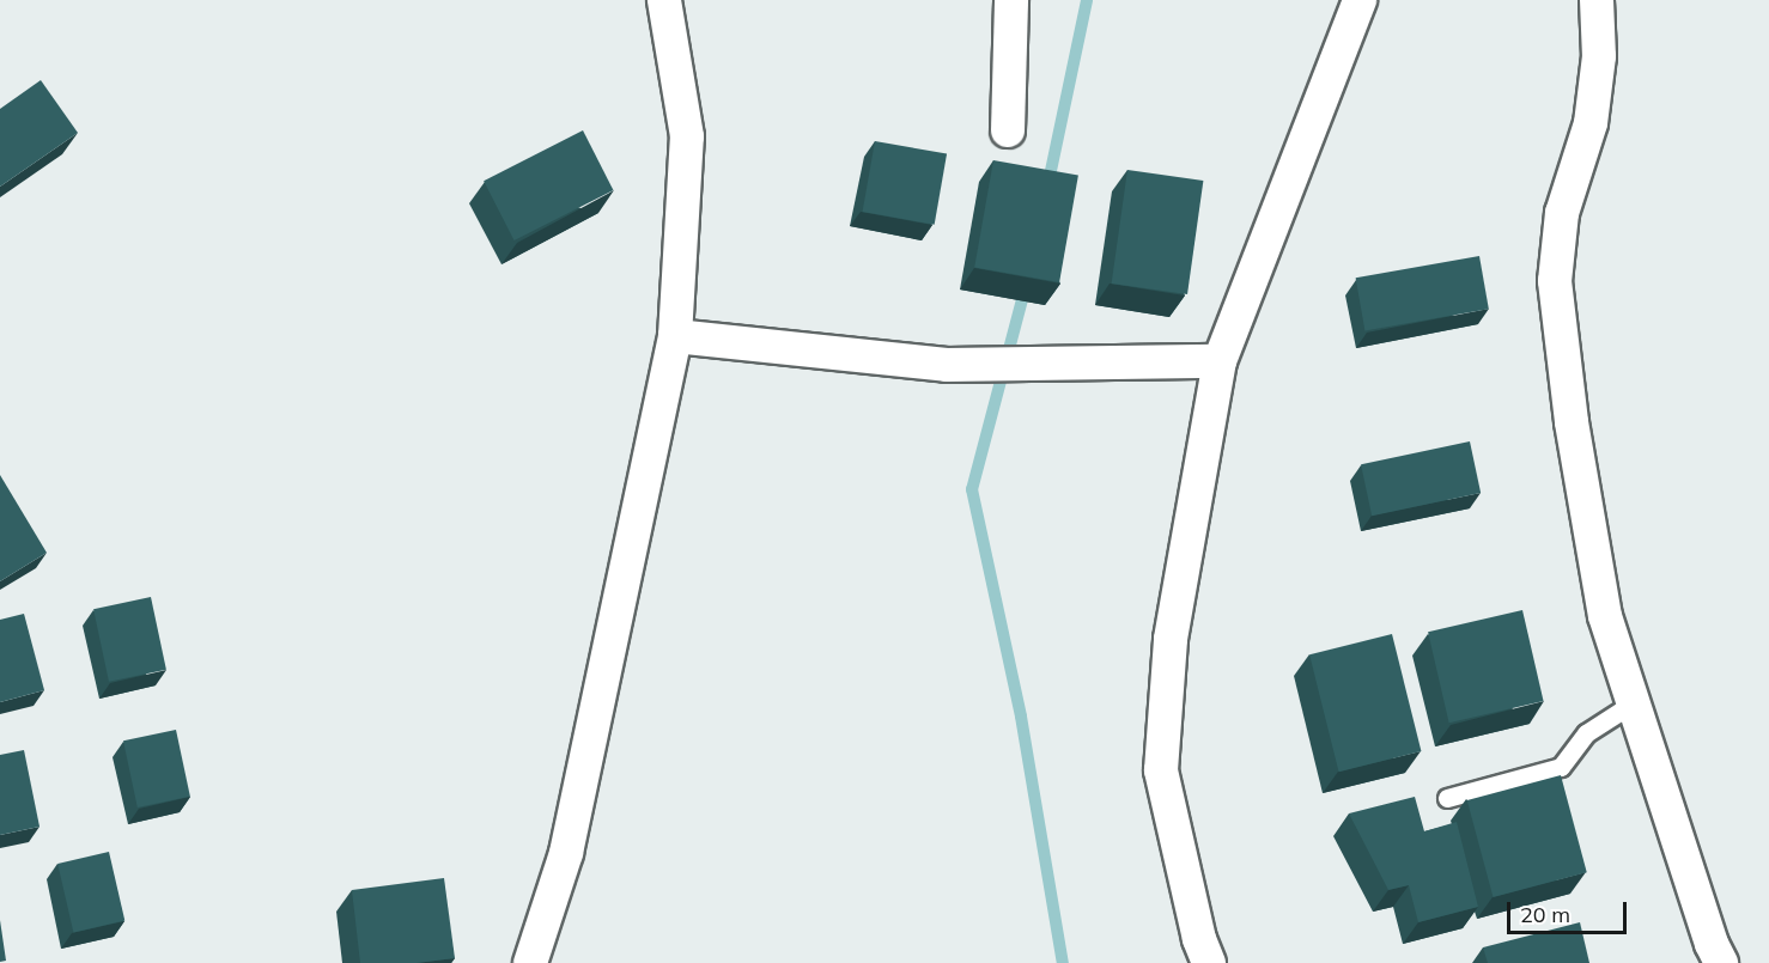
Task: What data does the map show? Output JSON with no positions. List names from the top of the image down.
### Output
{
  "scale_bar": "20 m"
}
